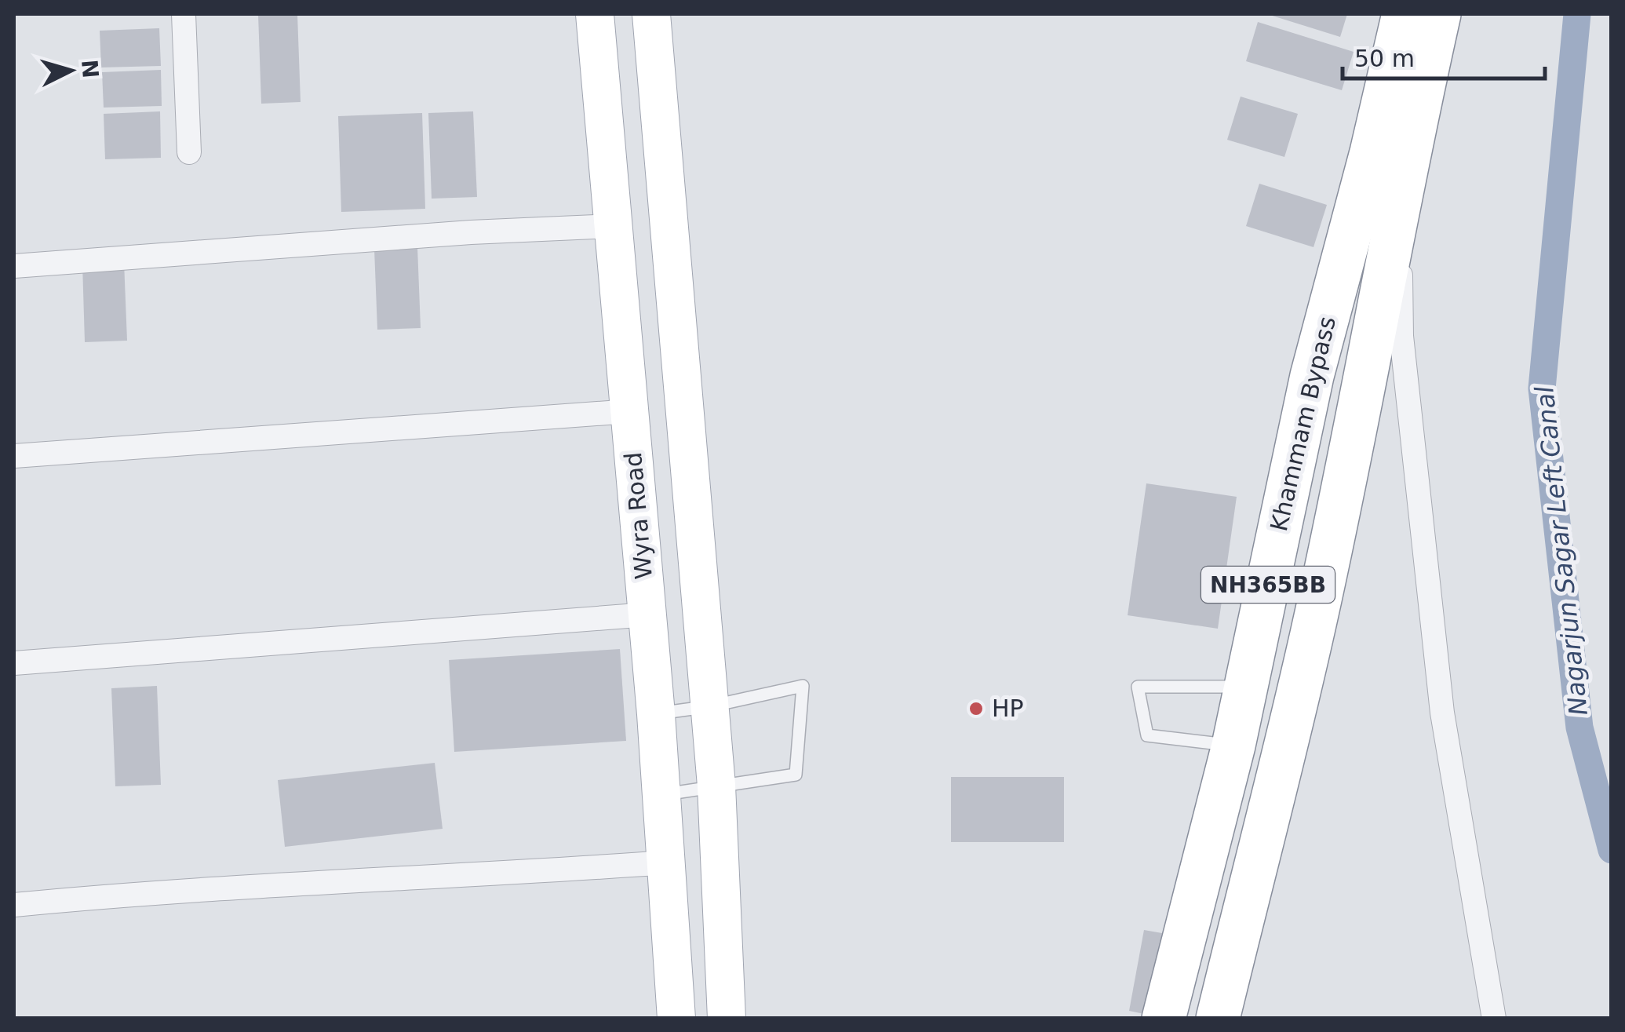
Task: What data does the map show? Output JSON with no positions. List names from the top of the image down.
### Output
{
  "streets": {
    "highway": ["Khammam Bypass", "NH365BB"],
    "main road": ["Wyra Road"]
  },
  "water": ["Nagarjun Sagar Left Canal"],
  "places": ["HP"],
  "scale_bar": "50 m",
  "north": "right"
}
